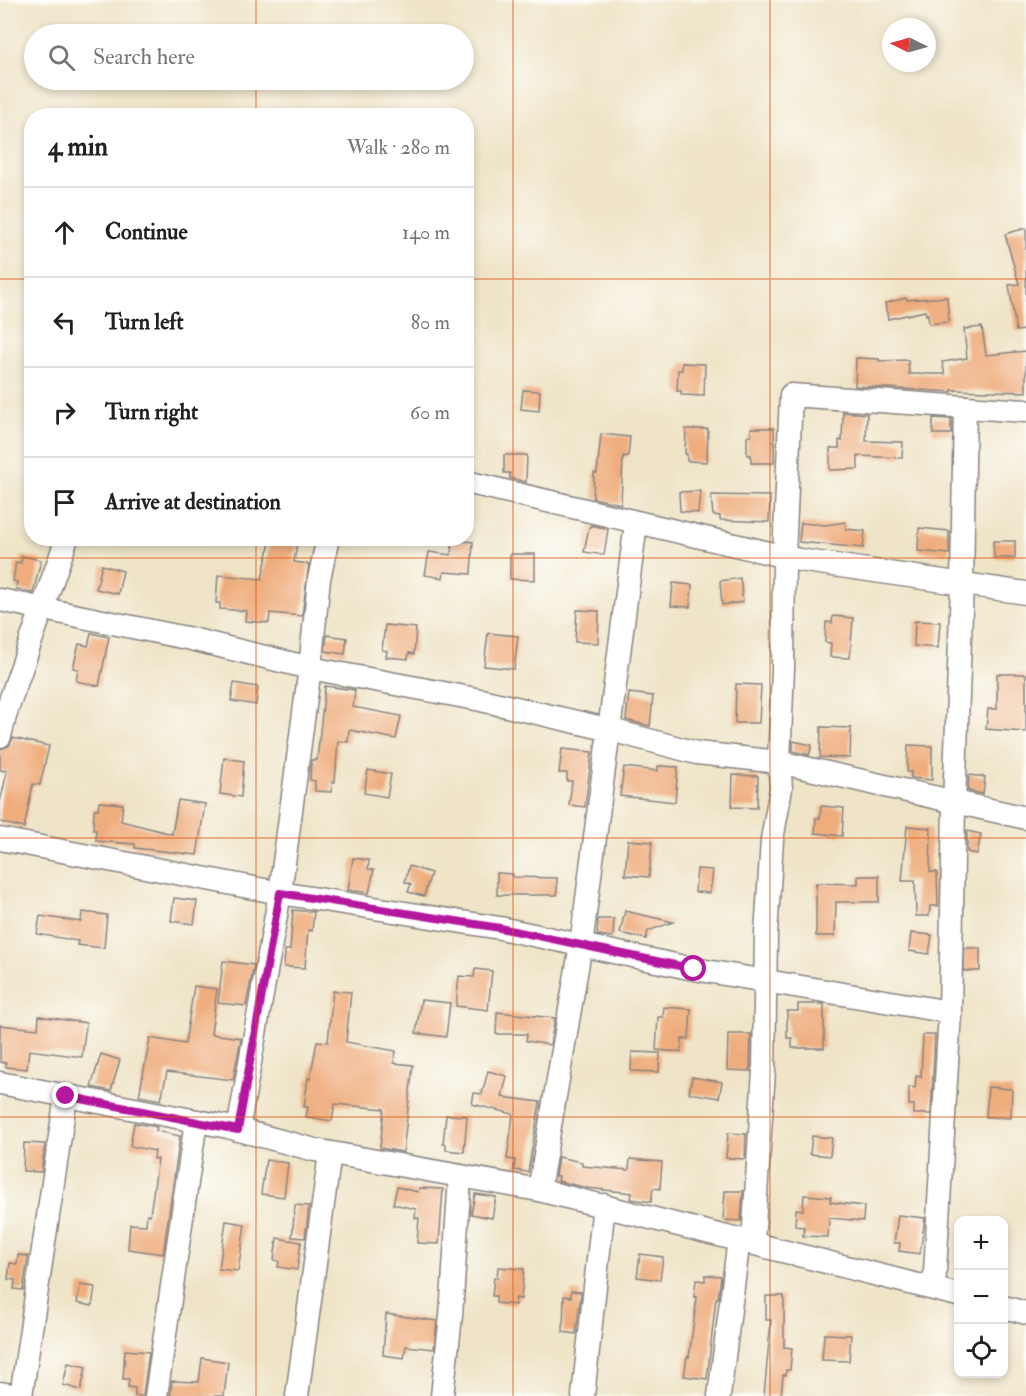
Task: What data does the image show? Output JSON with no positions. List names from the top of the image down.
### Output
{
  "north": "left",
  "page": {
    "search": "Search here",
    "heading": ["4 min", "Walk · 280 m"],
    "list": [
      ["Continue", "140 m"],
      ["Turn left", "80 m"],
      ["Turn right", "60 m"],
      "Arrive at destination"
    ],
    "map_buttons": ["+", "−"]
  }
}
